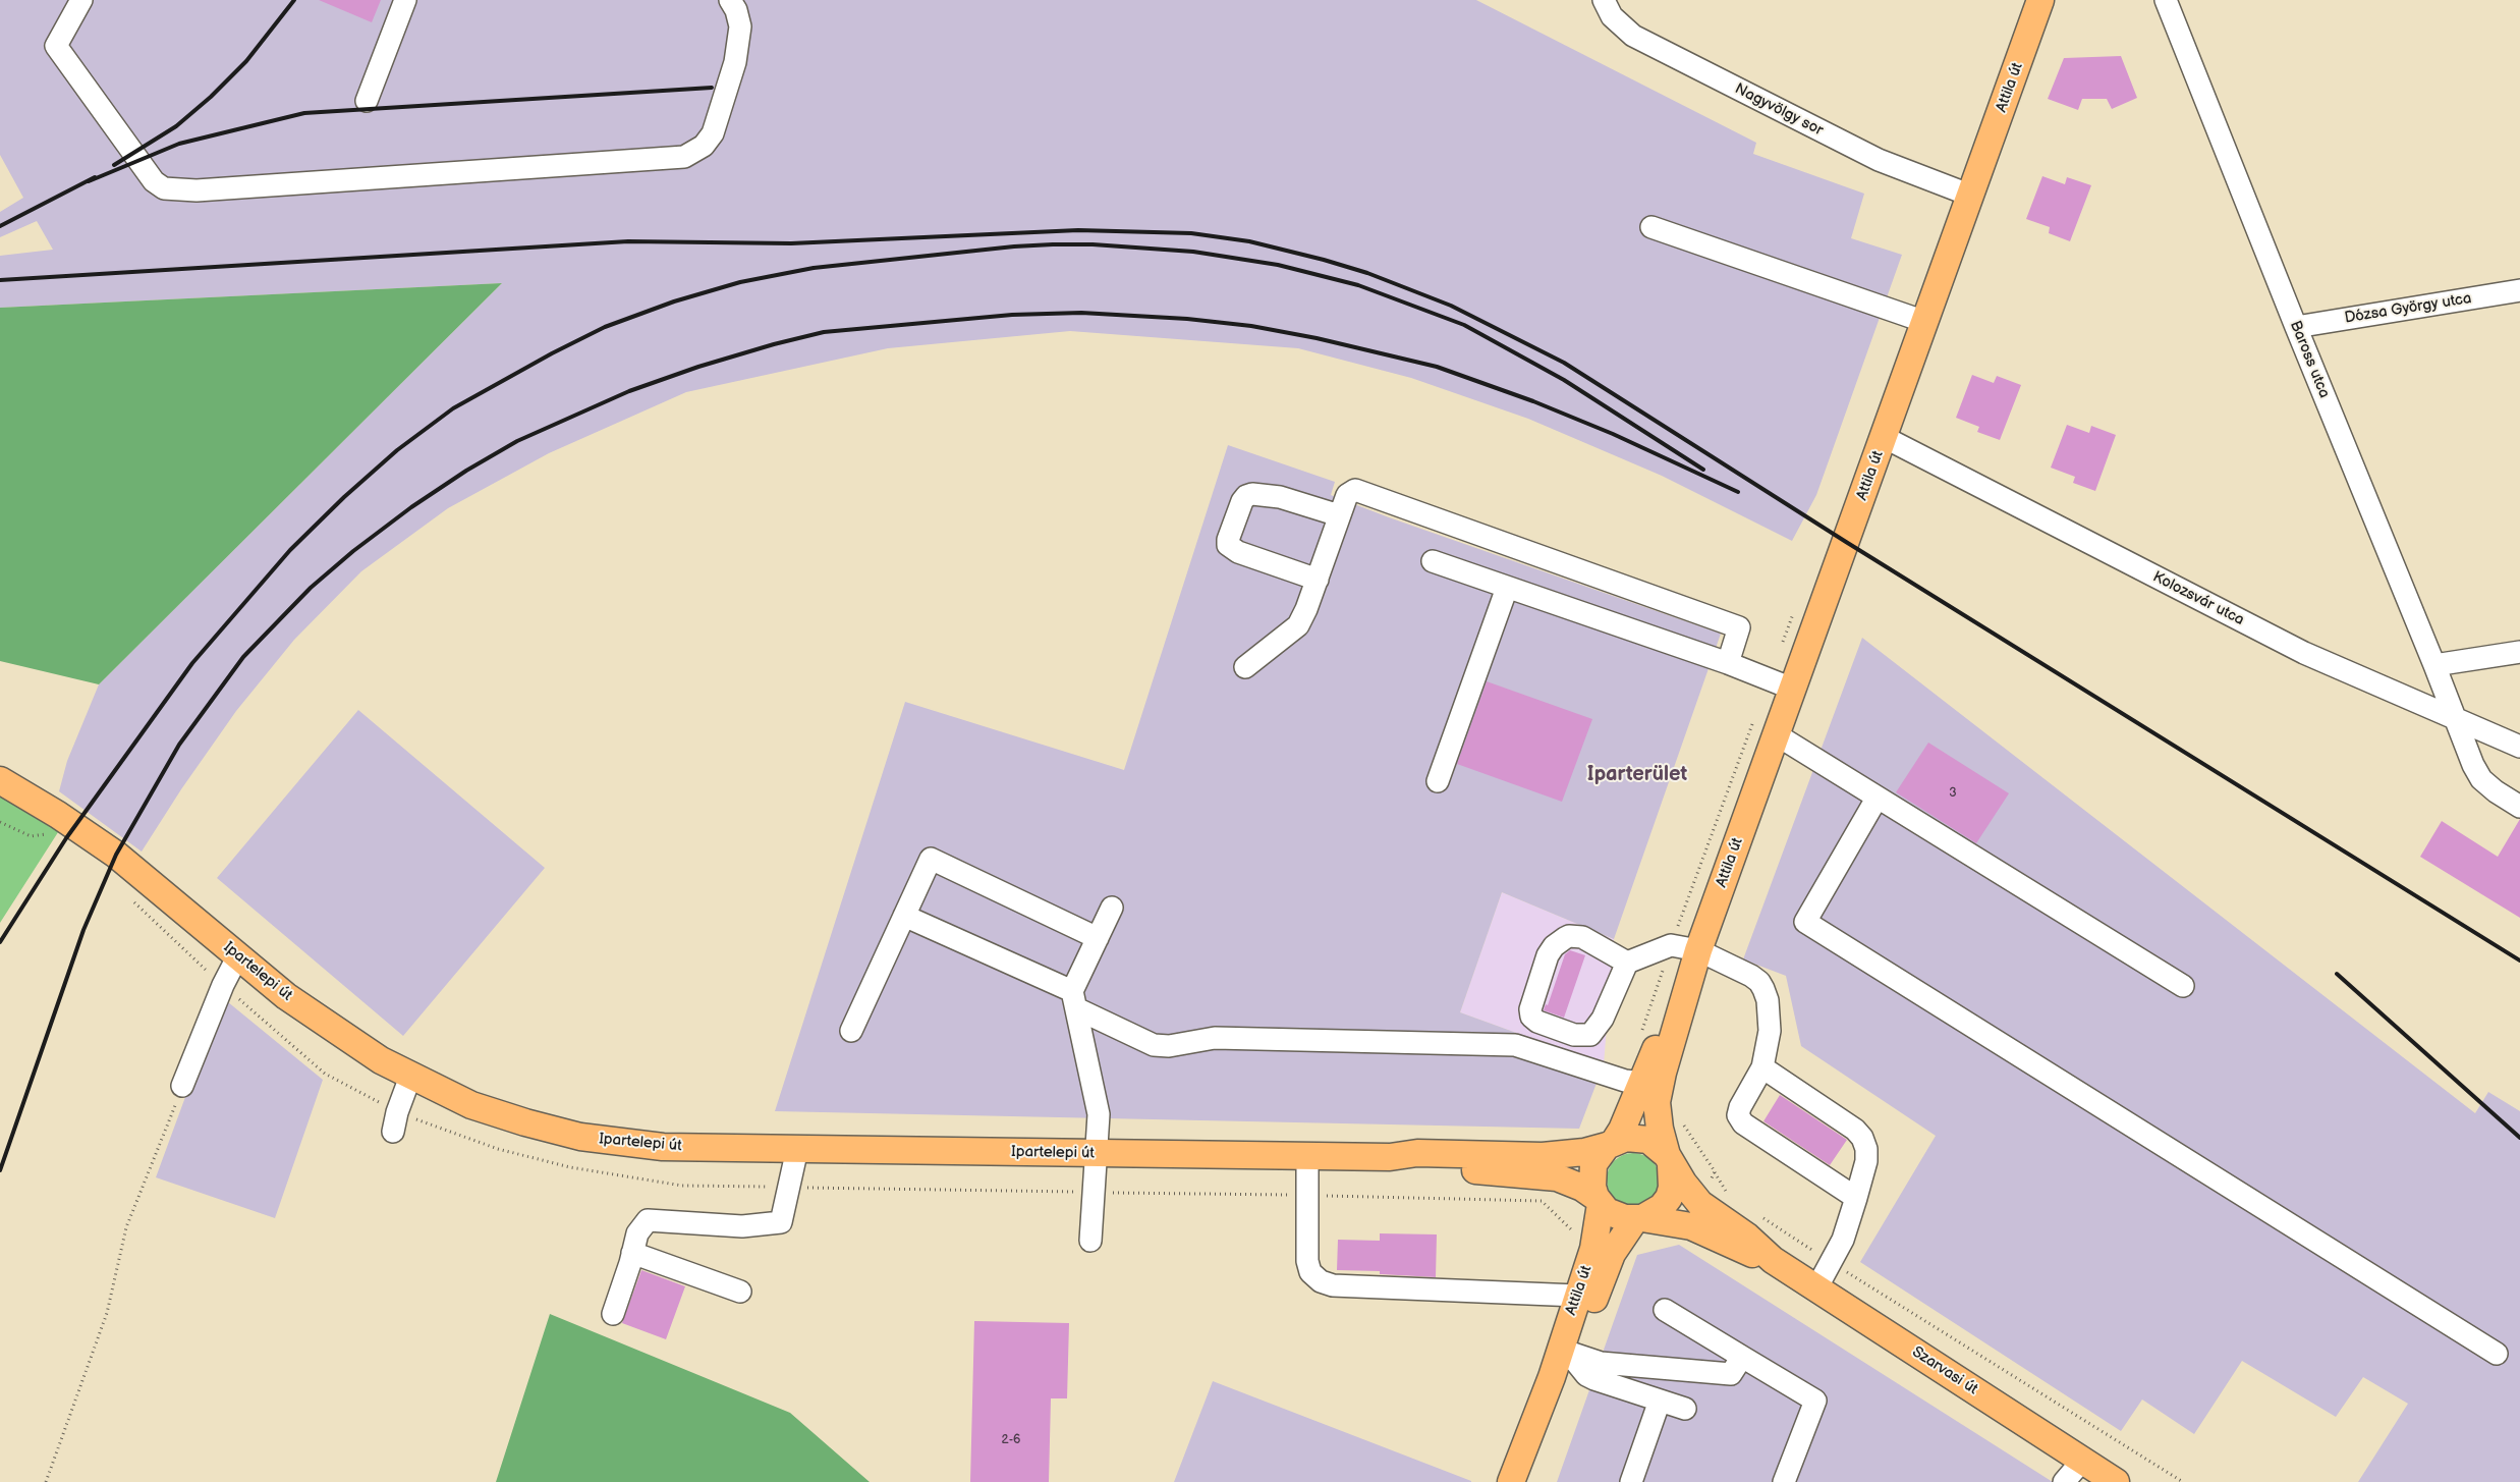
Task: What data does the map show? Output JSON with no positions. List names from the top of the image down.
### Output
{
  "streets": {
    "main road": ["Attila út", "Ipartelepi út", "Szarvasi út"],
    "street": [
      "Nagyvölgy sor",
      "Dózsa György utca",
      "Baross utca",
      "Kolozsvár utca"
    ]
  },
  "crossings": [
    ["Attila út", "Nagyvölgy sor"],
    ["Attila út", "Kolozsvár utca"],
    ["Dózsa György utca", "Baross utca"],
    ["Baross utca", "Kolozsvár utca"]
  ],
  "districts": ["Iparterület"],
  "house_numbers": ["3", "2-6"]
}
